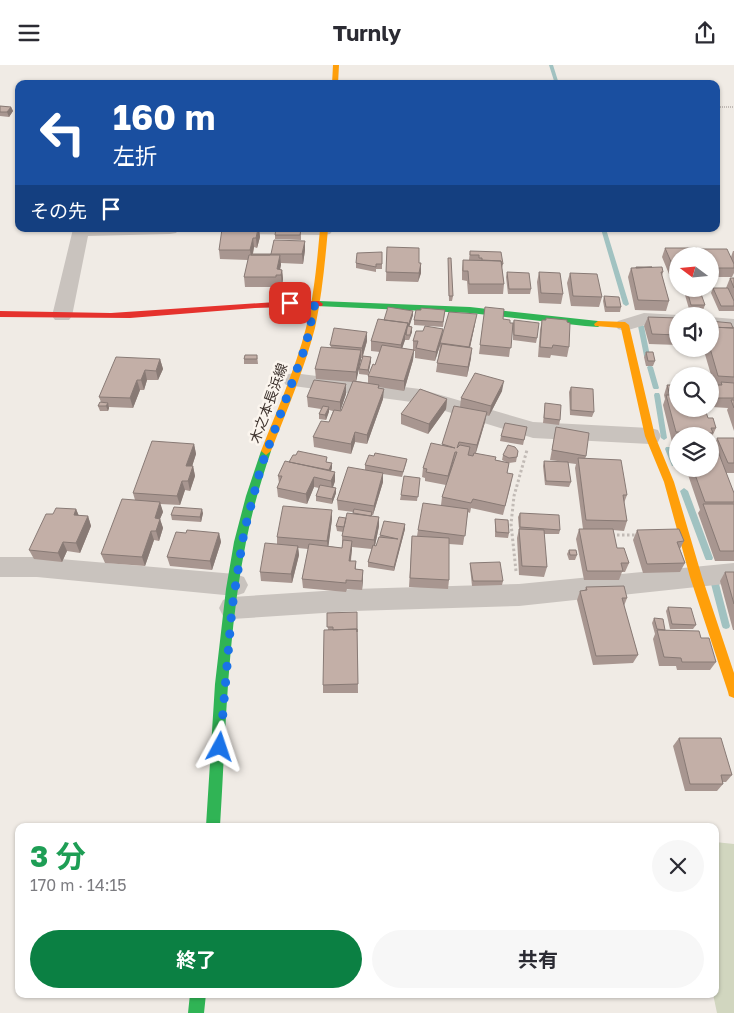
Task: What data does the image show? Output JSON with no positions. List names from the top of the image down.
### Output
{
  "streets": {
    "street": ["木之本長浜線"]
  },
  "north": "left",
  "page": {
    "header": "Turnly",
    "turn": ["160 m", "左折"],
    "then": "その先",
    "heading": ["3 分", "170 m · 14:15"],
    "buttons": ["終了", "共有"]
  }
}
